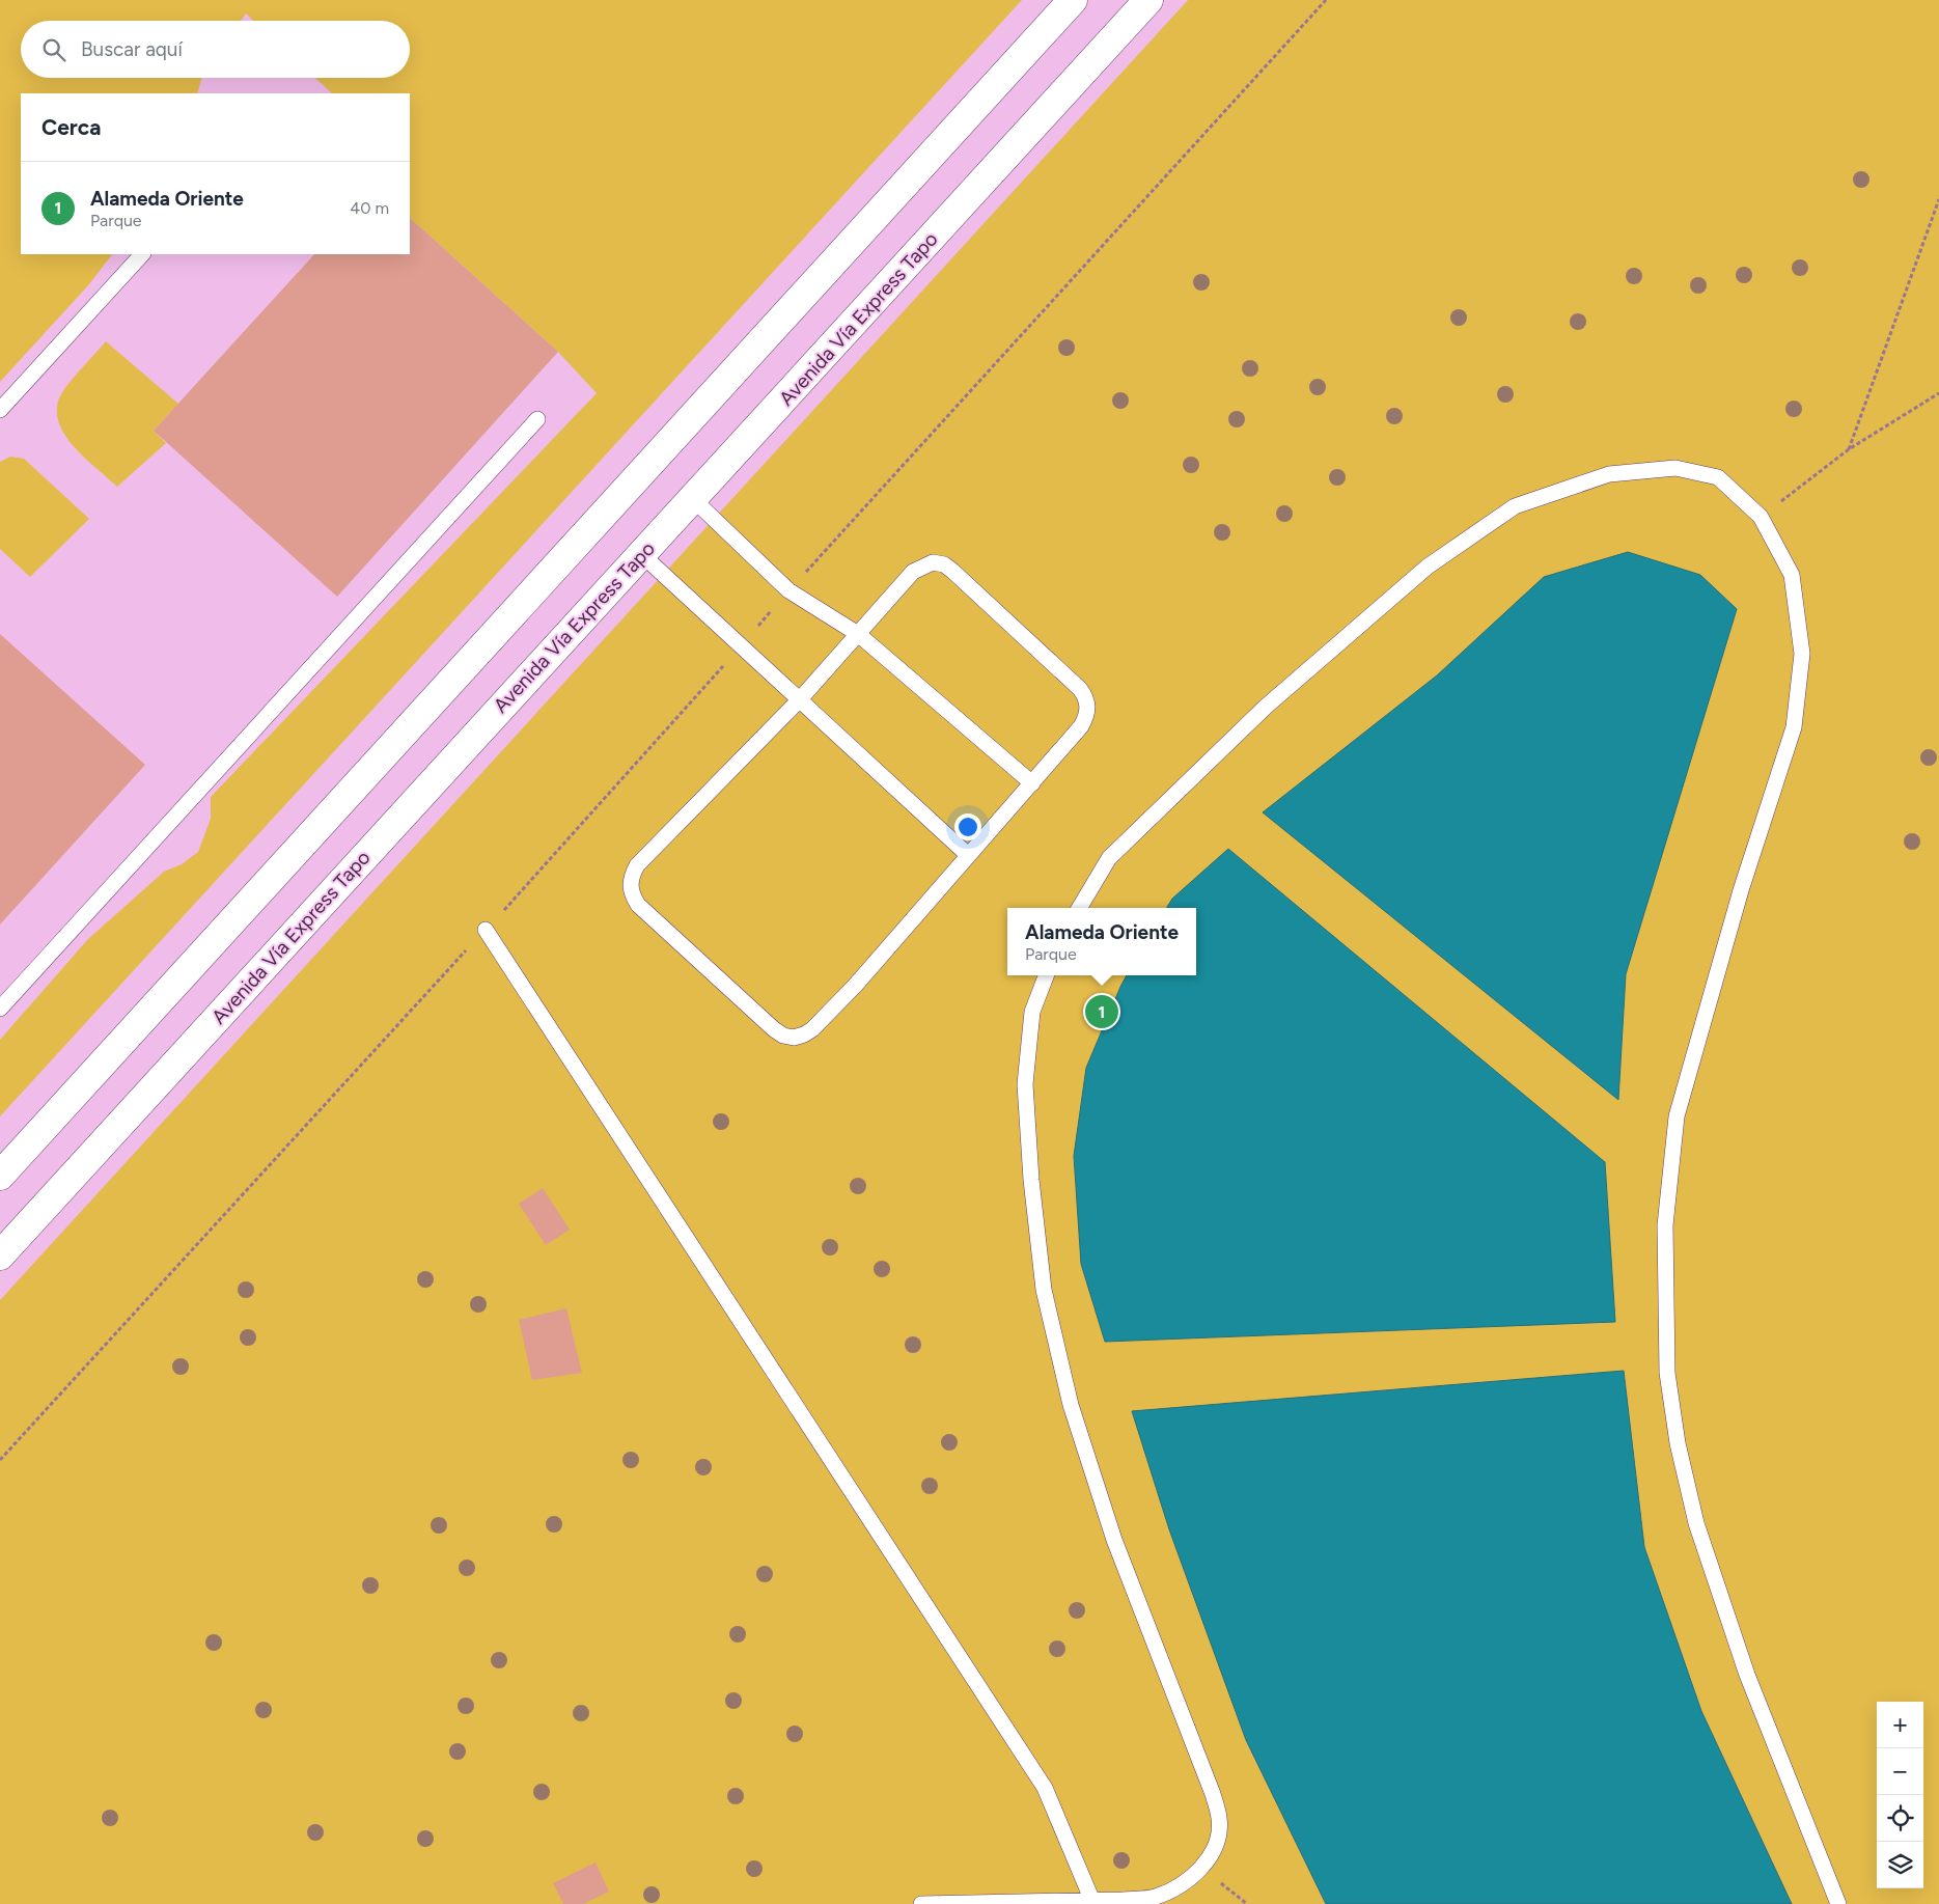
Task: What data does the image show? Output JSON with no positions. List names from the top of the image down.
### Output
{
  "streets": {
    "main road": ["Avenida Vía Express Tapo"]
  },
  "page": {
    "search": "Buscar aquí",
    "heading": "Cerca",
    "list": [
      {
        "mark": "1",
        "name": "Alameda Oriente",
        "note": "Parque",
        "value": "40 m"
      }
    ],
    "popup": ["Alameda Oriente", "Parque"],
    "pins": "1",
    "map_buttons": ["+", "−"]
  }
}
